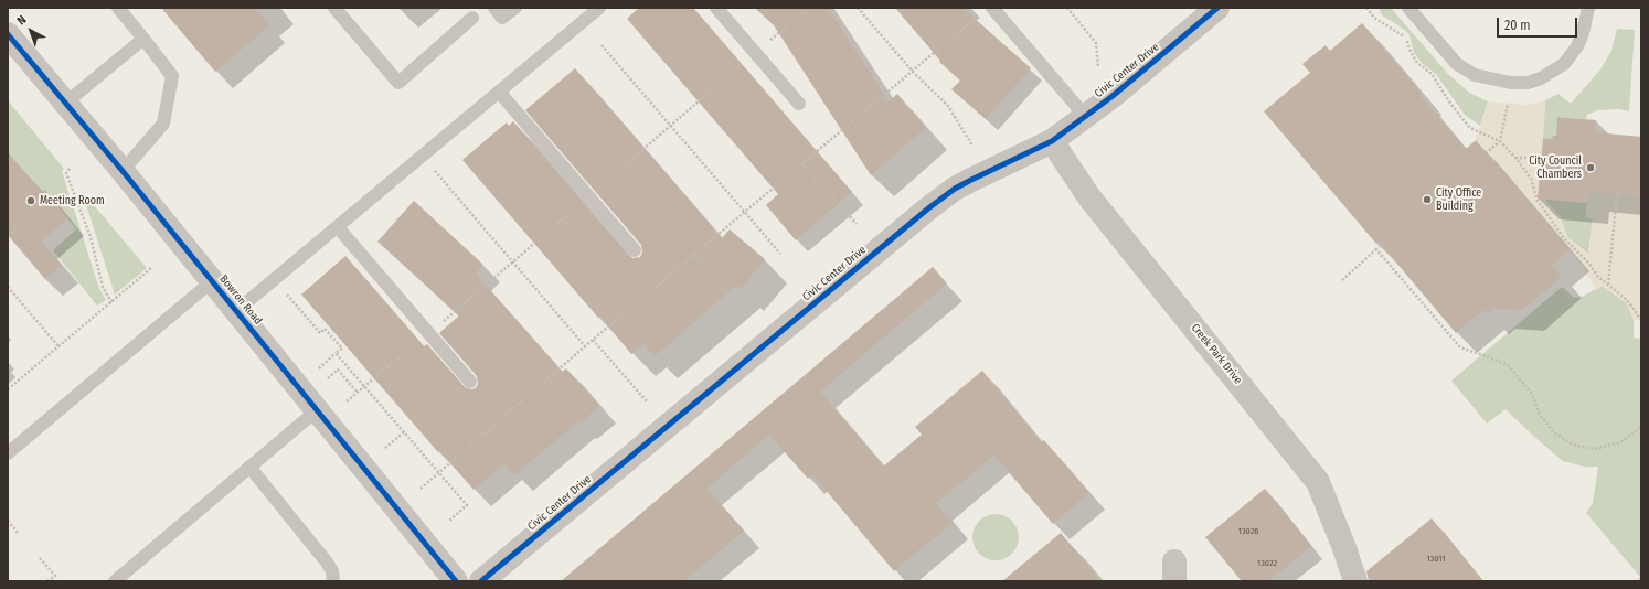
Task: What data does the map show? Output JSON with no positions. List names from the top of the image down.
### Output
{
  "streets": {
    "street": ["Civic Center Drive", "Bowron Road", "Creek Park Drive"]
  },
  "crossings": [
    ["Civic Center Drive", "Creek Park Drive"]
  ],
  "places": ["City Council Chambers", "City Office Building", "Meeting Room"],
  "house_numbers": ["13026", "13011", "13022"],
  "scale_bar": "20 m",
  "north": "top left"
}
